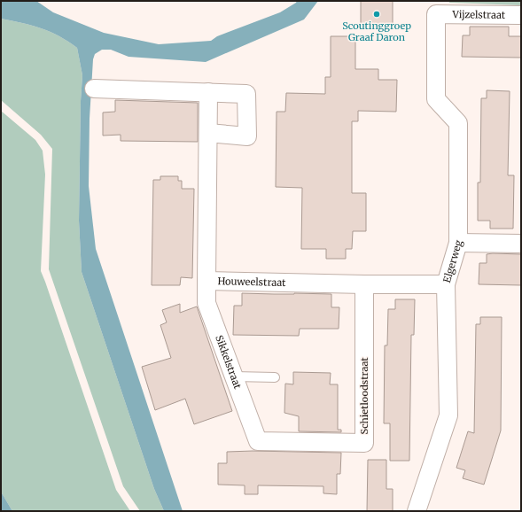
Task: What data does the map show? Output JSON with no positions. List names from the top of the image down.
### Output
{
  "streets": {
    "street": [
      "Vijzelstraat",
      "Elgerweg",
      "Houweelstraat",
      "Sikkelstraat",
      "Schietloodstraat"
    ]
  },
  "crossings": [
    ["Vijzelstraat", "Elgerweg"],
    ["Elgerweg", "Houweelstraat"],
    ["Houweelstraat", "Sikkelstraat"],
    ["Houweelstraat", "Schietloodstraat"],
    ["Sikkelstraat", "Schietloodstraat"]
  ],
  "places": ["Scoutinggroep Graaf Daron"]
}
